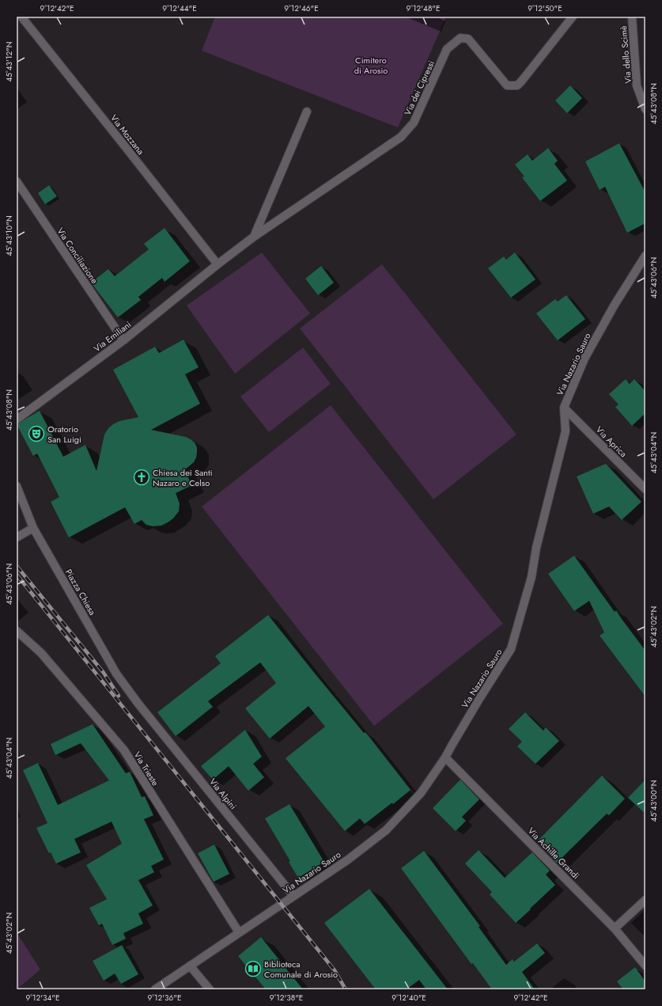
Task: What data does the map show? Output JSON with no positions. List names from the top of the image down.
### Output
{
  "streets": {
    "street": [
      "Via dello Scimè",
      "Via dei Cipressi",
      "Via Mozzana",
      "Via Conciliazione",
      "Via Emiliani",
      "Via Nazario Sauro",
      "Via Aprica",
      "Piazza Chiesa",
      "Via Trieste",
      "Via Alpini",
      "Via Achille Grandi"
    ]
  },
  "crossings": [
    ["Via dei Cipressi", "Via Mozzana"],
    ["Via dei Cipressi", "Via Emiliani"],
    ["Via Mozzana", "Via Emiliani"],
    ["Via Conciliazione", "Via Emiliani"],
    ["Via Nazario Sauro", "Via Aprica"],
    ["Via Nazario Sauro", "Via Trieste"],
    ["Via Nazario Sauro", "Via Alpini"],
    ["Via Nazario Sauro", "Via Achille Grandi"],
    ["Piazza Chiesa", "Via Alpini"]
  ],
  "parks": ["Cimitero di Arosio"],
  "places": {
    "theatre": ["Oratorio San Luigi"],
    "church": ["Chiesa dei Santi Nazaro e Celso"],
    "library": ["Biblioteca Comunale di Arosio"]
  },
  "coordinates": [
    "9°12'42\"E",
    "9°12'44\"E",
    "9°12'46\"E",
    "9°12'48\"E",
    "9°12'50\"E",
    "45°43'12\"N",
    "45°43'08\"N",
    "45°43'10\"N",
    "45°43'06\"N",
    "45°43'04\"N",
    "45°43'02\"N",
    "45°43'00\"N",
    "9°12'34\"E",
    "9°12'36\"E",
    "9°12'38\"E",
    "9°12'40\"E"
  ]
}
